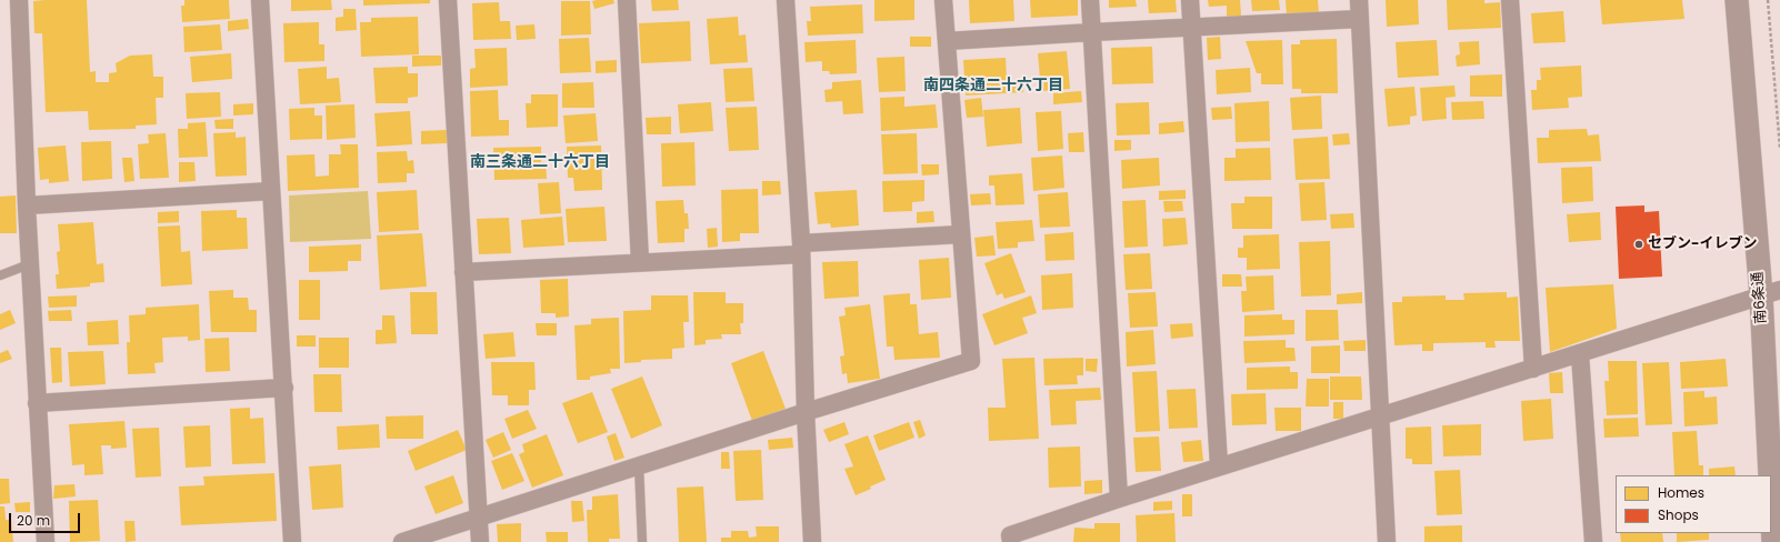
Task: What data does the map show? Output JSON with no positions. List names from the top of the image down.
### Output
{
  "streets": {
    "street": ["南6条通"]
  },
  "districts": ["南四条通二十六丁目", "南三条通二十六丁目"],
  "places": ["セブン-イレブン"],
  "legend": ["Homes", "Shops"],
  "scale_bar": "20 m"
}
